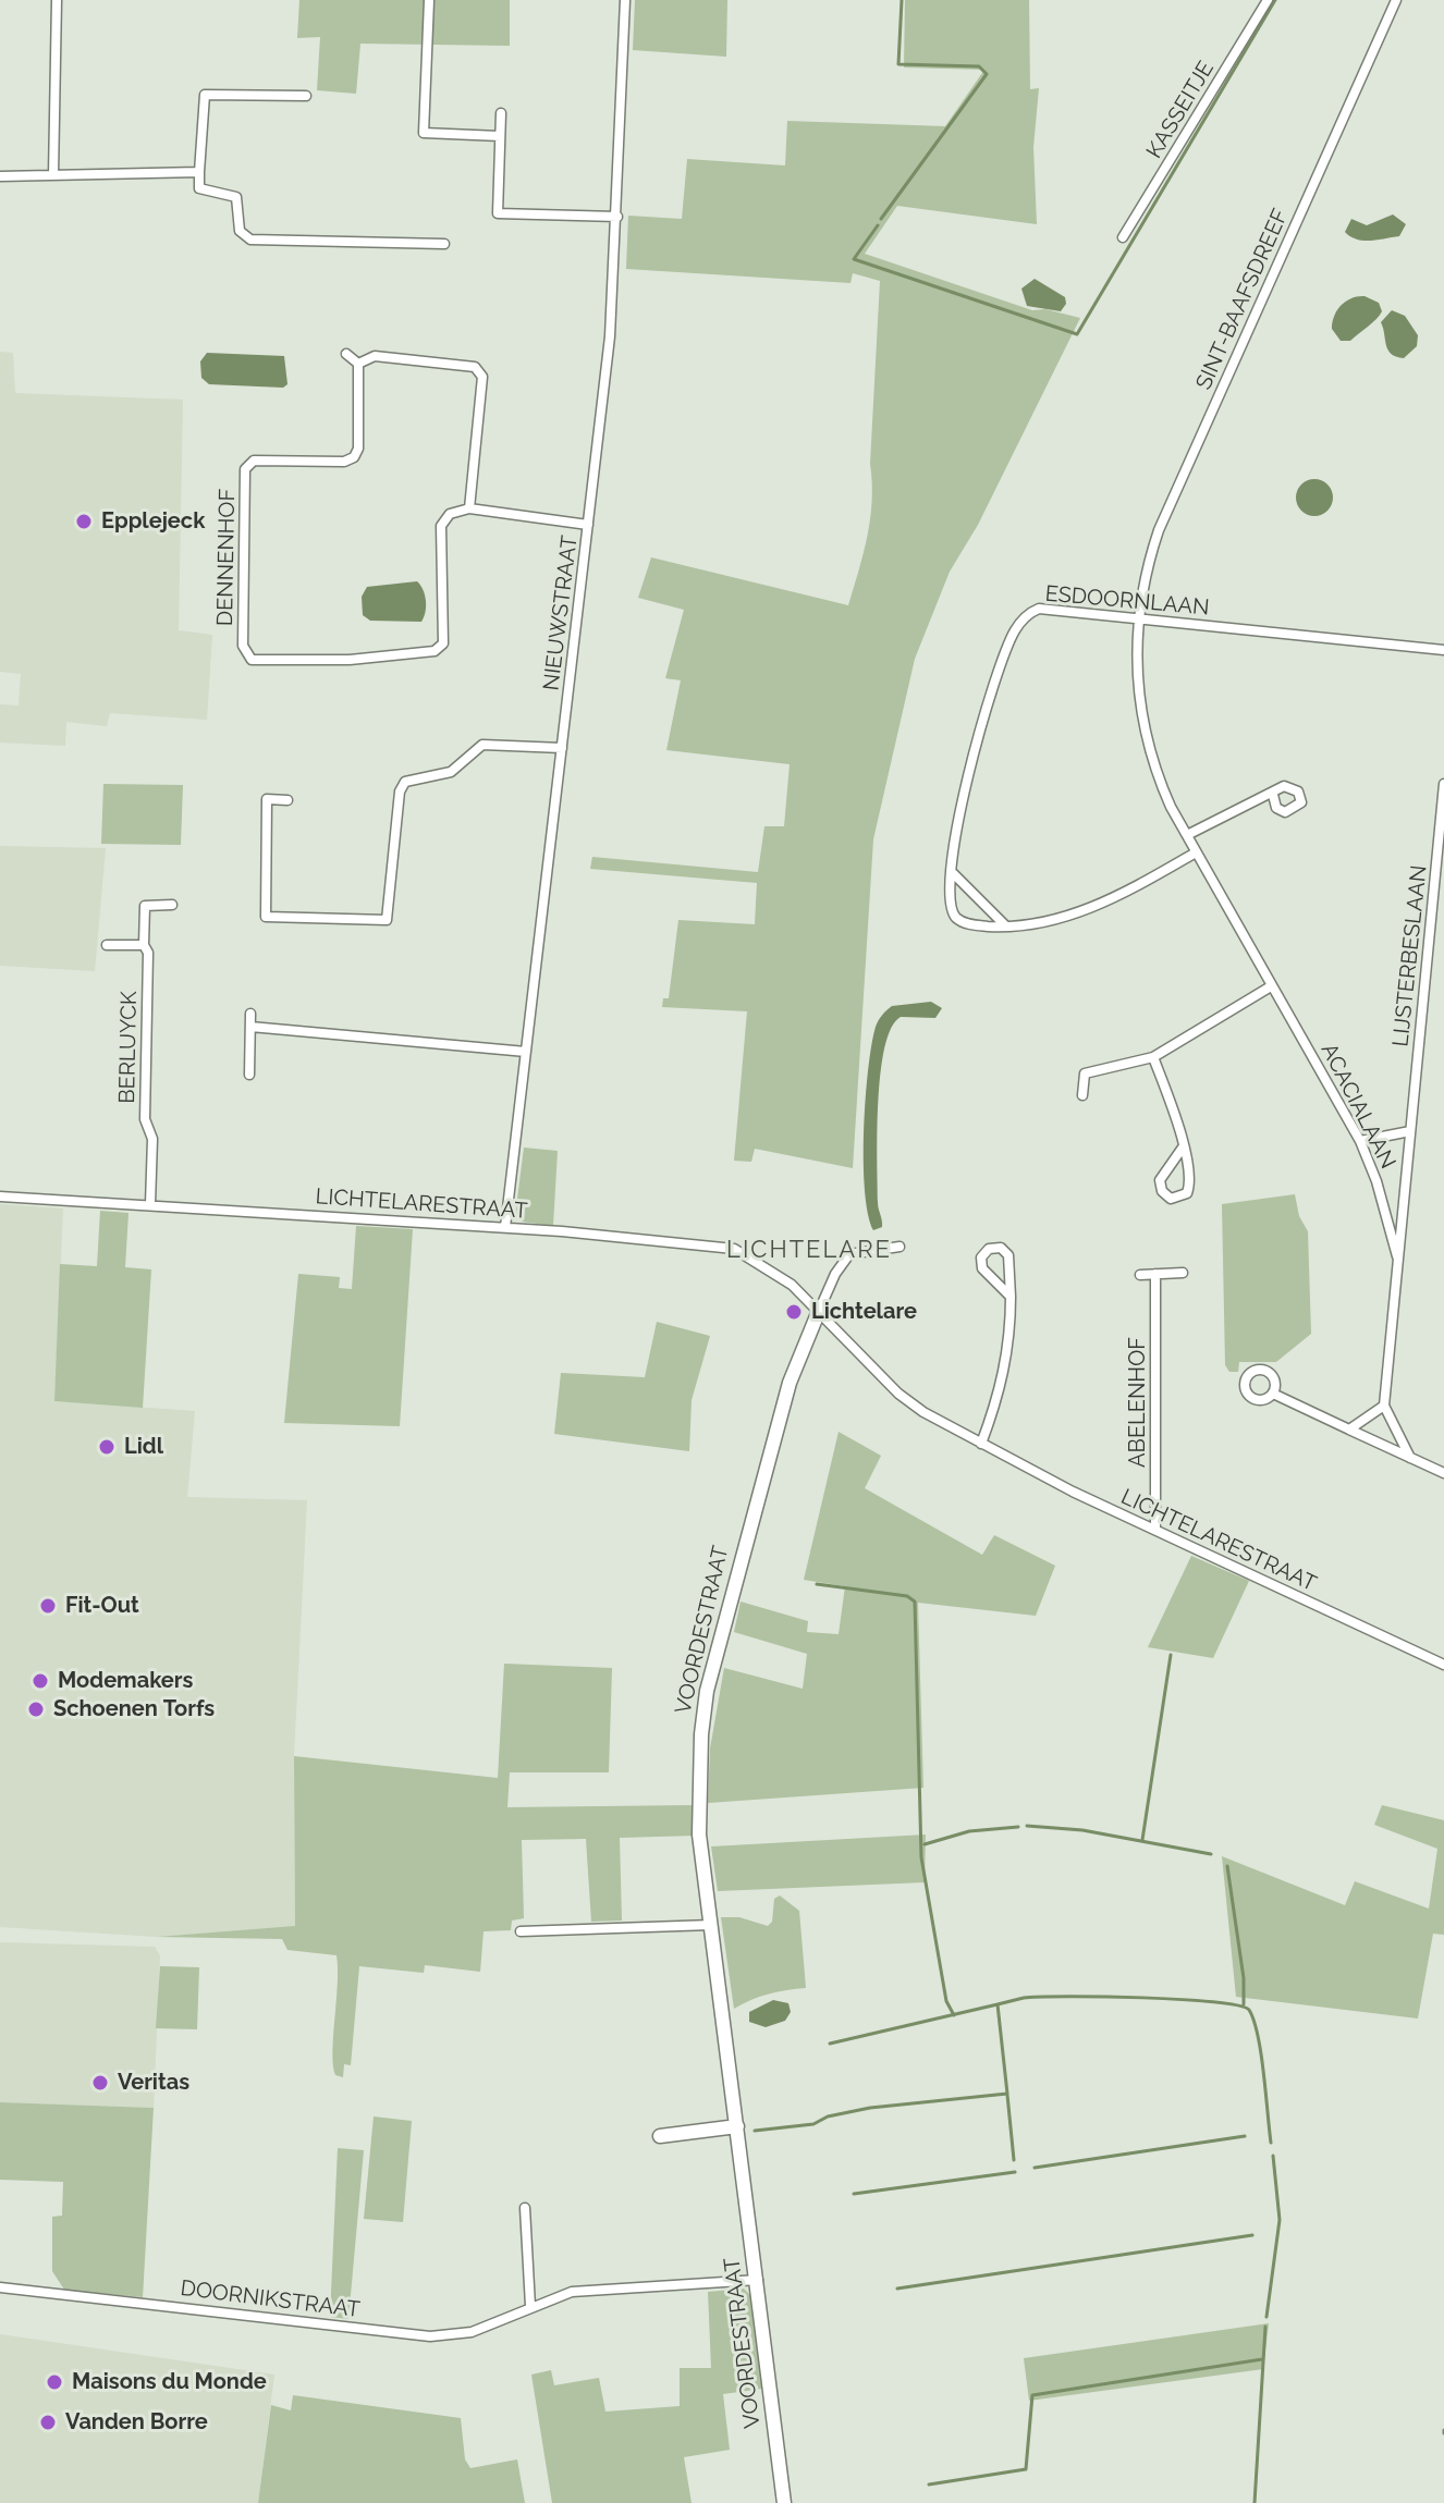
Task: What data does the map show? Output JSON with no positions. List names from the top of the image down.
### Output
{
  "streets": {
    "street": [
      "KASSEITJE",
      "SINT-BAAFSDREEF",
      "DENNENHOF",
      "ESDOORNLAAN",
      "NIEUWSTRAAT",
      "LIJSTERBESLAAN",
      "BERLUYCK",
      "ACACIALAAN",
      "LICHTELARESTRAAT",
      "ABELENHOF",
      "VOORDESTRAAT",
      "DOORNIKSTRAAT"
    ]
  },
  "crossings": [
    ["SINT-BAAFSDREEF", "ESDOORNLAAN"],
    ["SINT-BAAFSDREEF", "ACACIALAAN"],
    ["ESDOORNLAAN", "ACACIALAAN"],
    ["NIEUWSTRAAT", "LICHTELARESTRAAT"],
    ["LIJSTERBESLAAN", "ACACIALAAN"],
    ["BERLUYCK", "LICHTELARESTRAAT"],
    ["LICHTELARESTRAAT", "ABELENHOF"],
    ["LICHTELARESTRAAT", "VOORDESTRAAT"],
    ["VOORDESTRAAT", "DOORNIKSTRAAT"]
  ],
  "districts": ["LICHTELARE"],
  "places": [
    "Epplejeck",
    "Lichtelare",
    "Lidl",
    "Fit-Out",
    "Modemakers",
    "Schoenen Torfs",
    "Veritas",
    "Maisons du Monde",
    "Vanden Borre"
  ]
}
